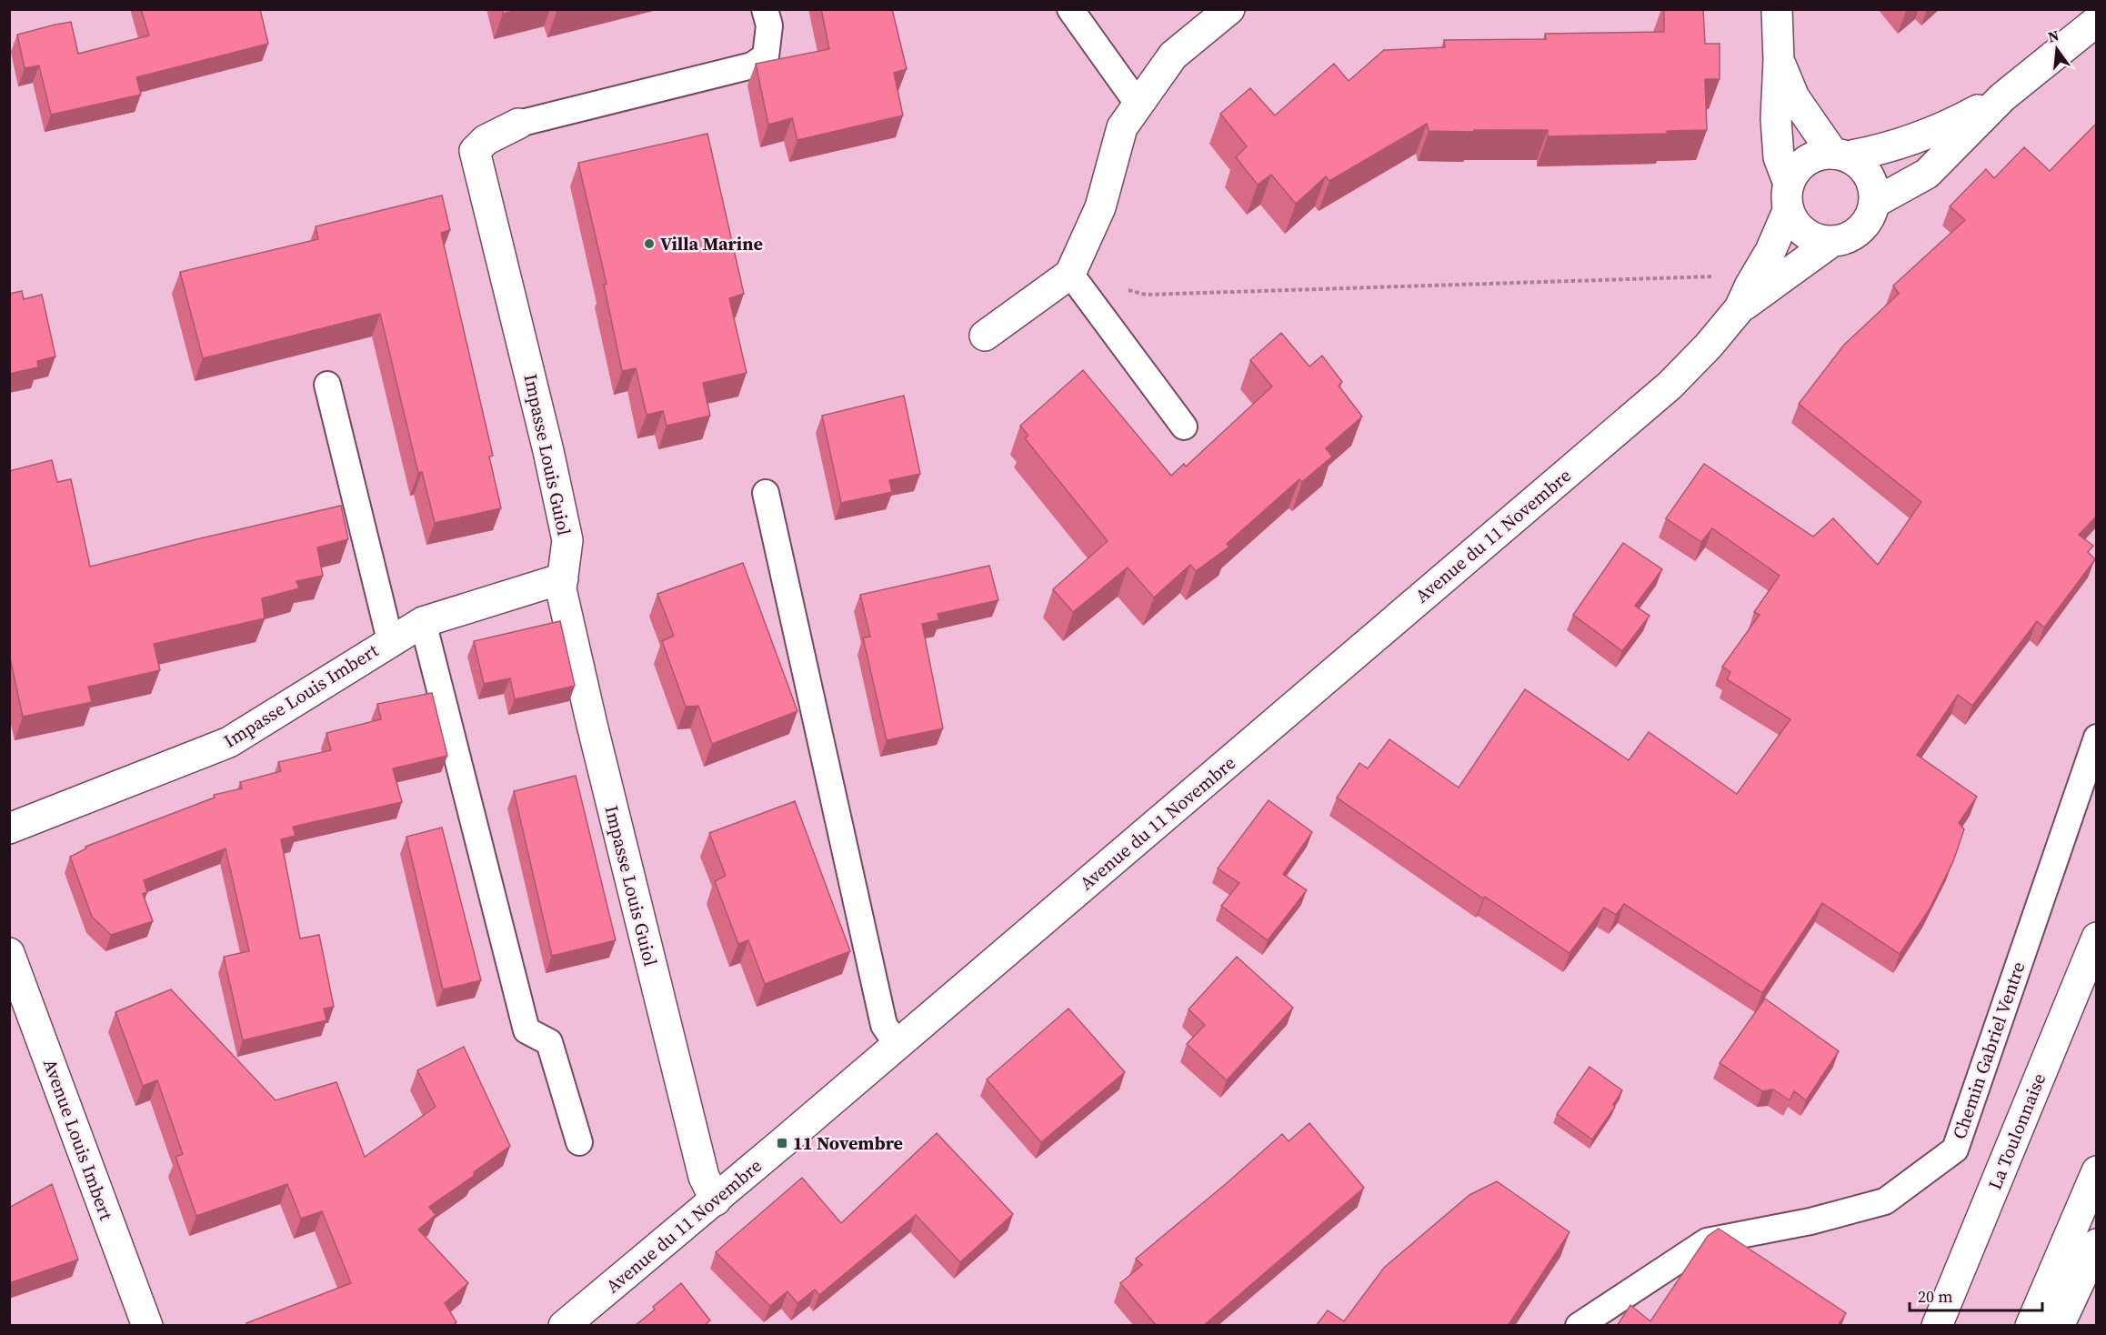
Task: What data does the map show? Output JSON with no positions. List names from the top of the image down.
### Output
{
  "streets": {
    "main road": [
      "Impasse Louis Guiol",
      "Avenue du 11 Novembre",
      "Impasse Louis Imbert",
      "La Toulonnaise",
      "Avenue Louis Imbert"
    ],
    "lane": ["Chemin Gabriel Ventre"]
  },
  "crossings": [
    ["Impasse Louis Guiol", "Avenue du 11 Novembre"],
    ["Impasse Louis Guiol", "Impasse Louis Imbert"]
  ],
  "places": {
    "other": ["Villa Marine"],
    "transit": ["11 Novembre"]
  },
  "scale_bar": "20 m",
  "north": "top"
}
